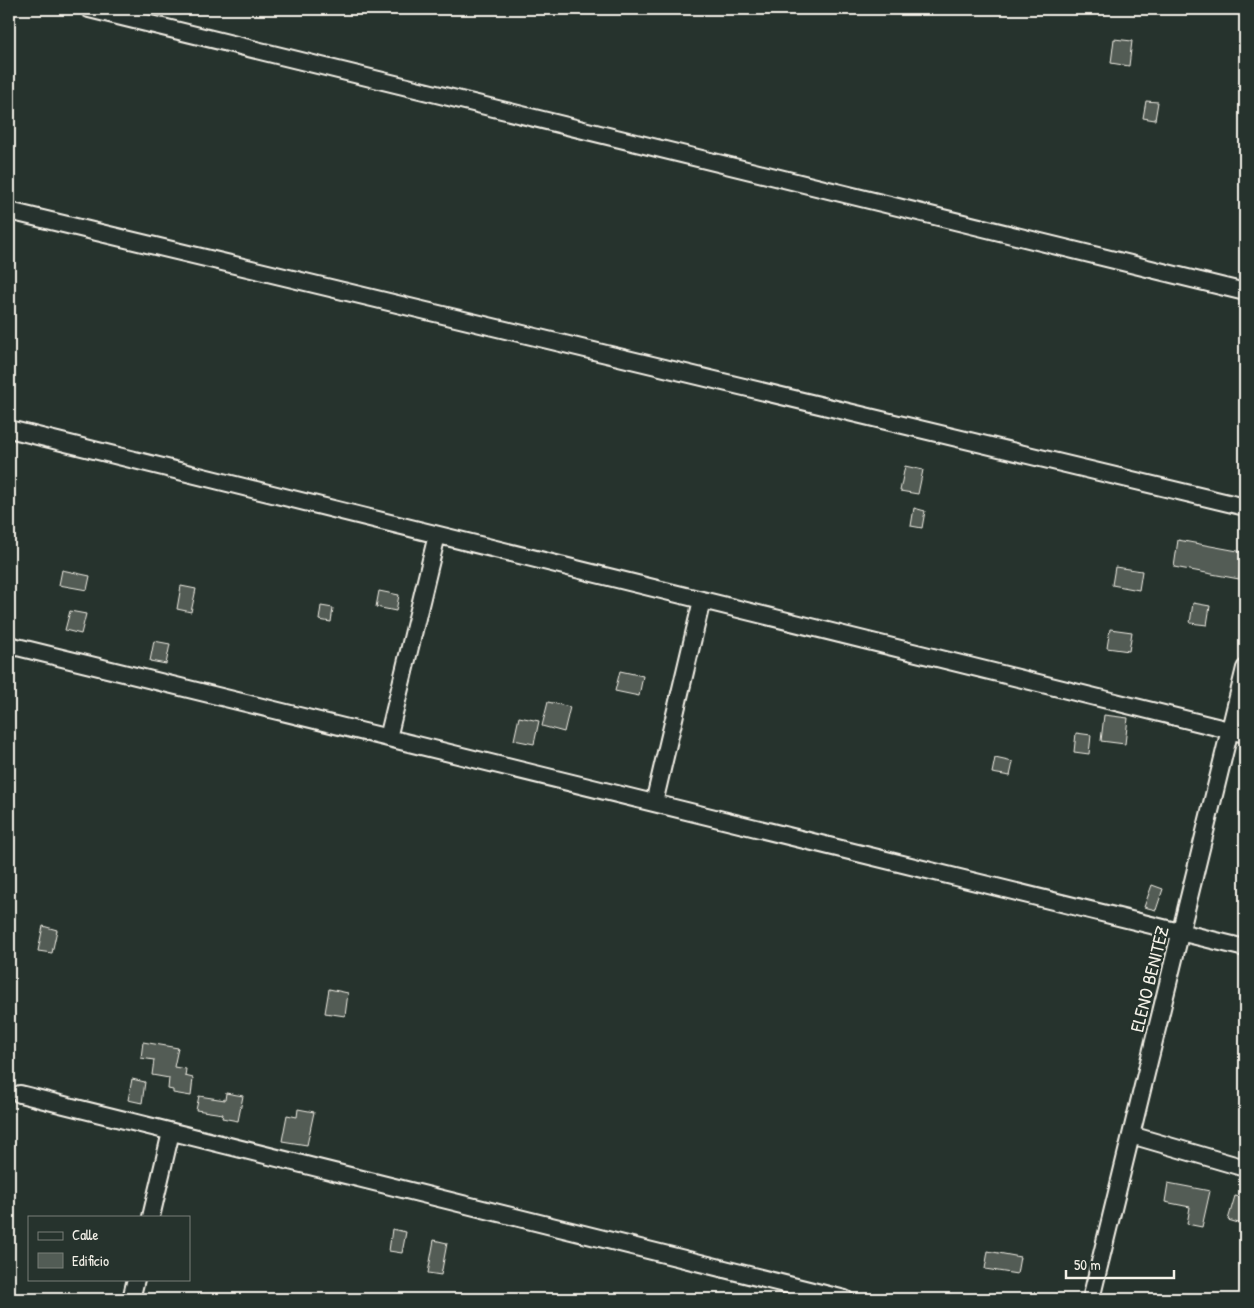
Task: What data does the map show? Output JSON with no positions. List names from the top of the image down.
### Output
{
  "streets": {
    "street": ["ELENO BENITEZ"]
  },
  "legend": ["Calle", "Edificio"],
  "scale_bar": "50 m"
}
